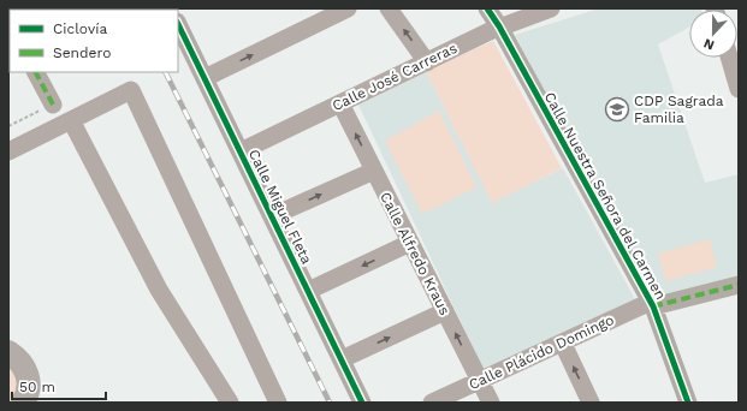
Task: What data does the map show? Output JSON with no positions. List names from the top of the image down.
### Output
{
  "streets": {
    "street": [
      "Calle José Carreras",
      "Calle Nuestra Señora del Carmen",
      "Calle Miguel Fleta",
      "Calle Alfredo Kraus",
      "Calle Plácido Domingo"
    ]
  },
  "crossings": [
    ["Calle José Carreras", "Calle Nuestra Señora del Carmen"],
    ["Calle José Carreras", "Calle Miguel Fleta"],
    ["Calle José Carreras", "Calle Alfredo Kraus"],
    ["Calle Nuestra Señora del Carmen", "Calle Plácido Domingo"],
    ["Calle Alfredo Kraus", "Calle Plácido Domingo"]
  ],
  "one_way": ["Calle Alfredo Kraus"],
  "places": {
    "school or university": ["CDP Sagrada Familia"]
  },
  "legend": ["Ciclovía", "Sendero"],
  "scale_bar": "50 m",
  "north": "bottom"
}
